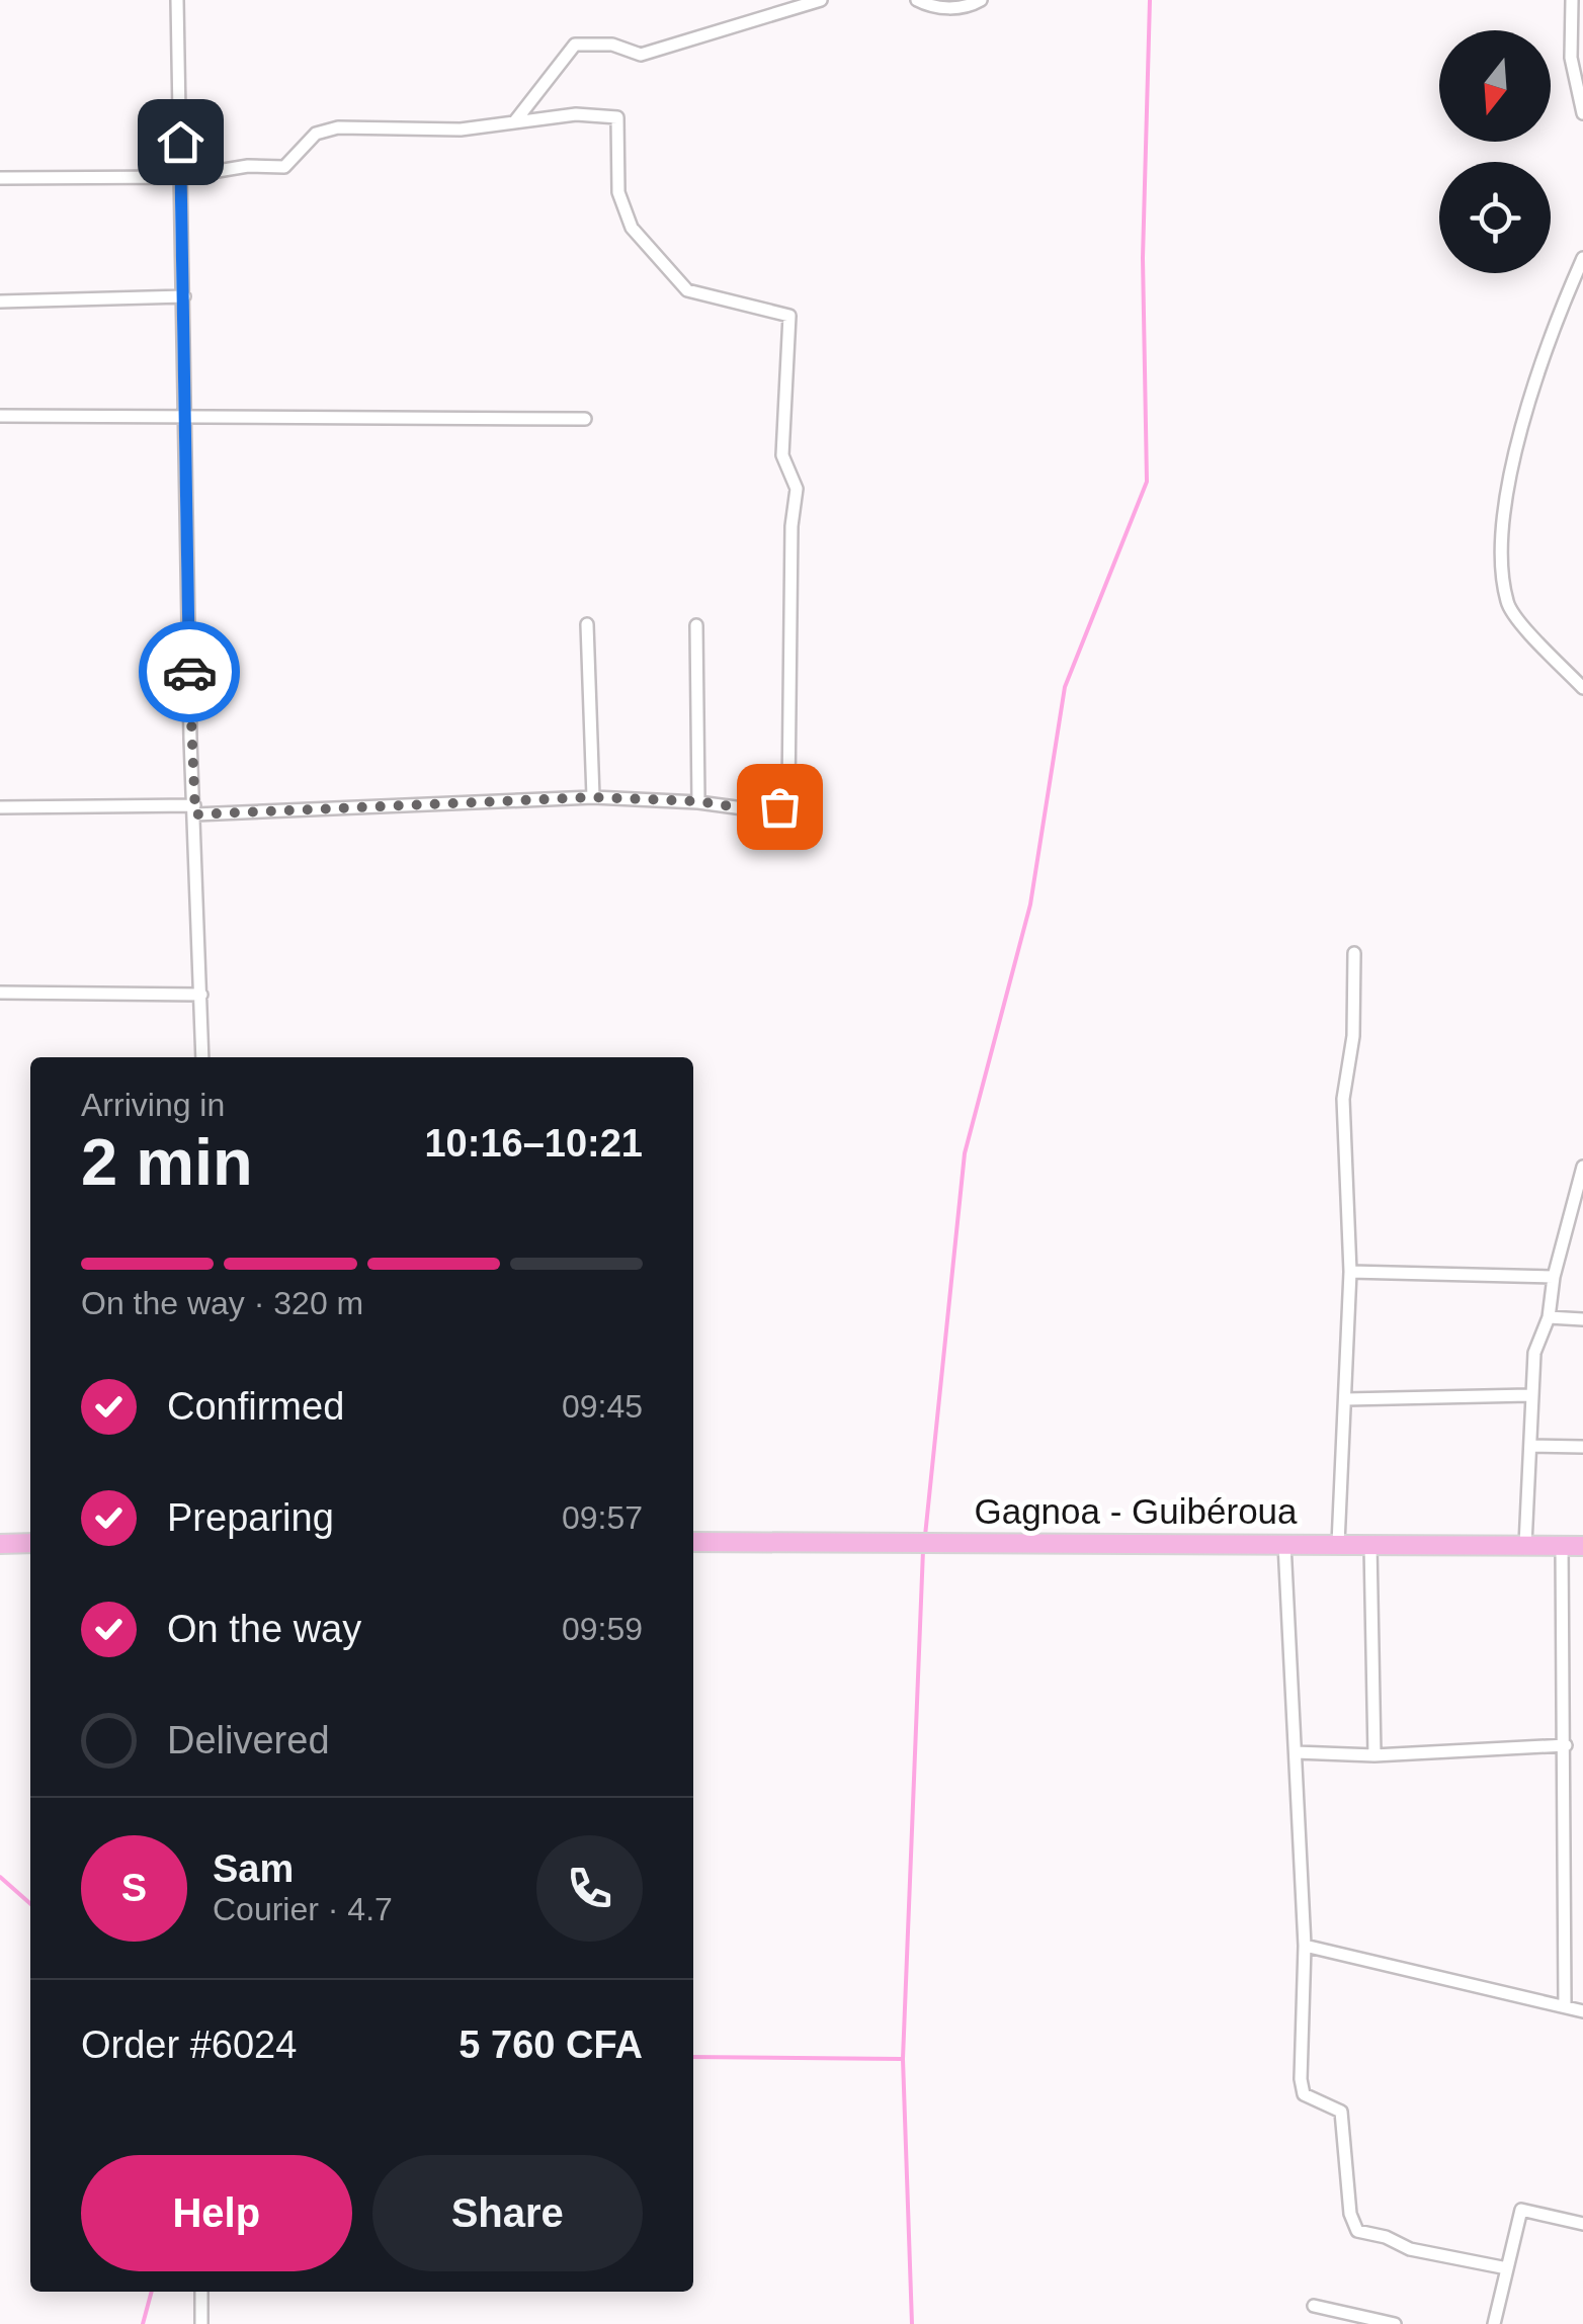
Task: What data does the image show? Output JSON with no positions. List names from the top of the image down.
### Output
{
  "streets": {
    "main road": ["Gagnoa - Guibéroua"]
  },
  "north": "bottom",
  "page": {
    "heading": ["2 min", "Arriving in", "10:16–10:21"],
    "panel": [
      "Sam",
      "Courier · 4.7",
      "Order #6024",
      "5 760 CFA"
    ],
    "bar": "On the way · 320 m",
    "list": [
      ["Confirmed", "09:45"],
      ["Preparing", "09:57"],
      ["On the way", "09:59"],
      "Delivered"
    ],
    "round": "S",
    "buttons": ["Help", "Share"]
  }
}
